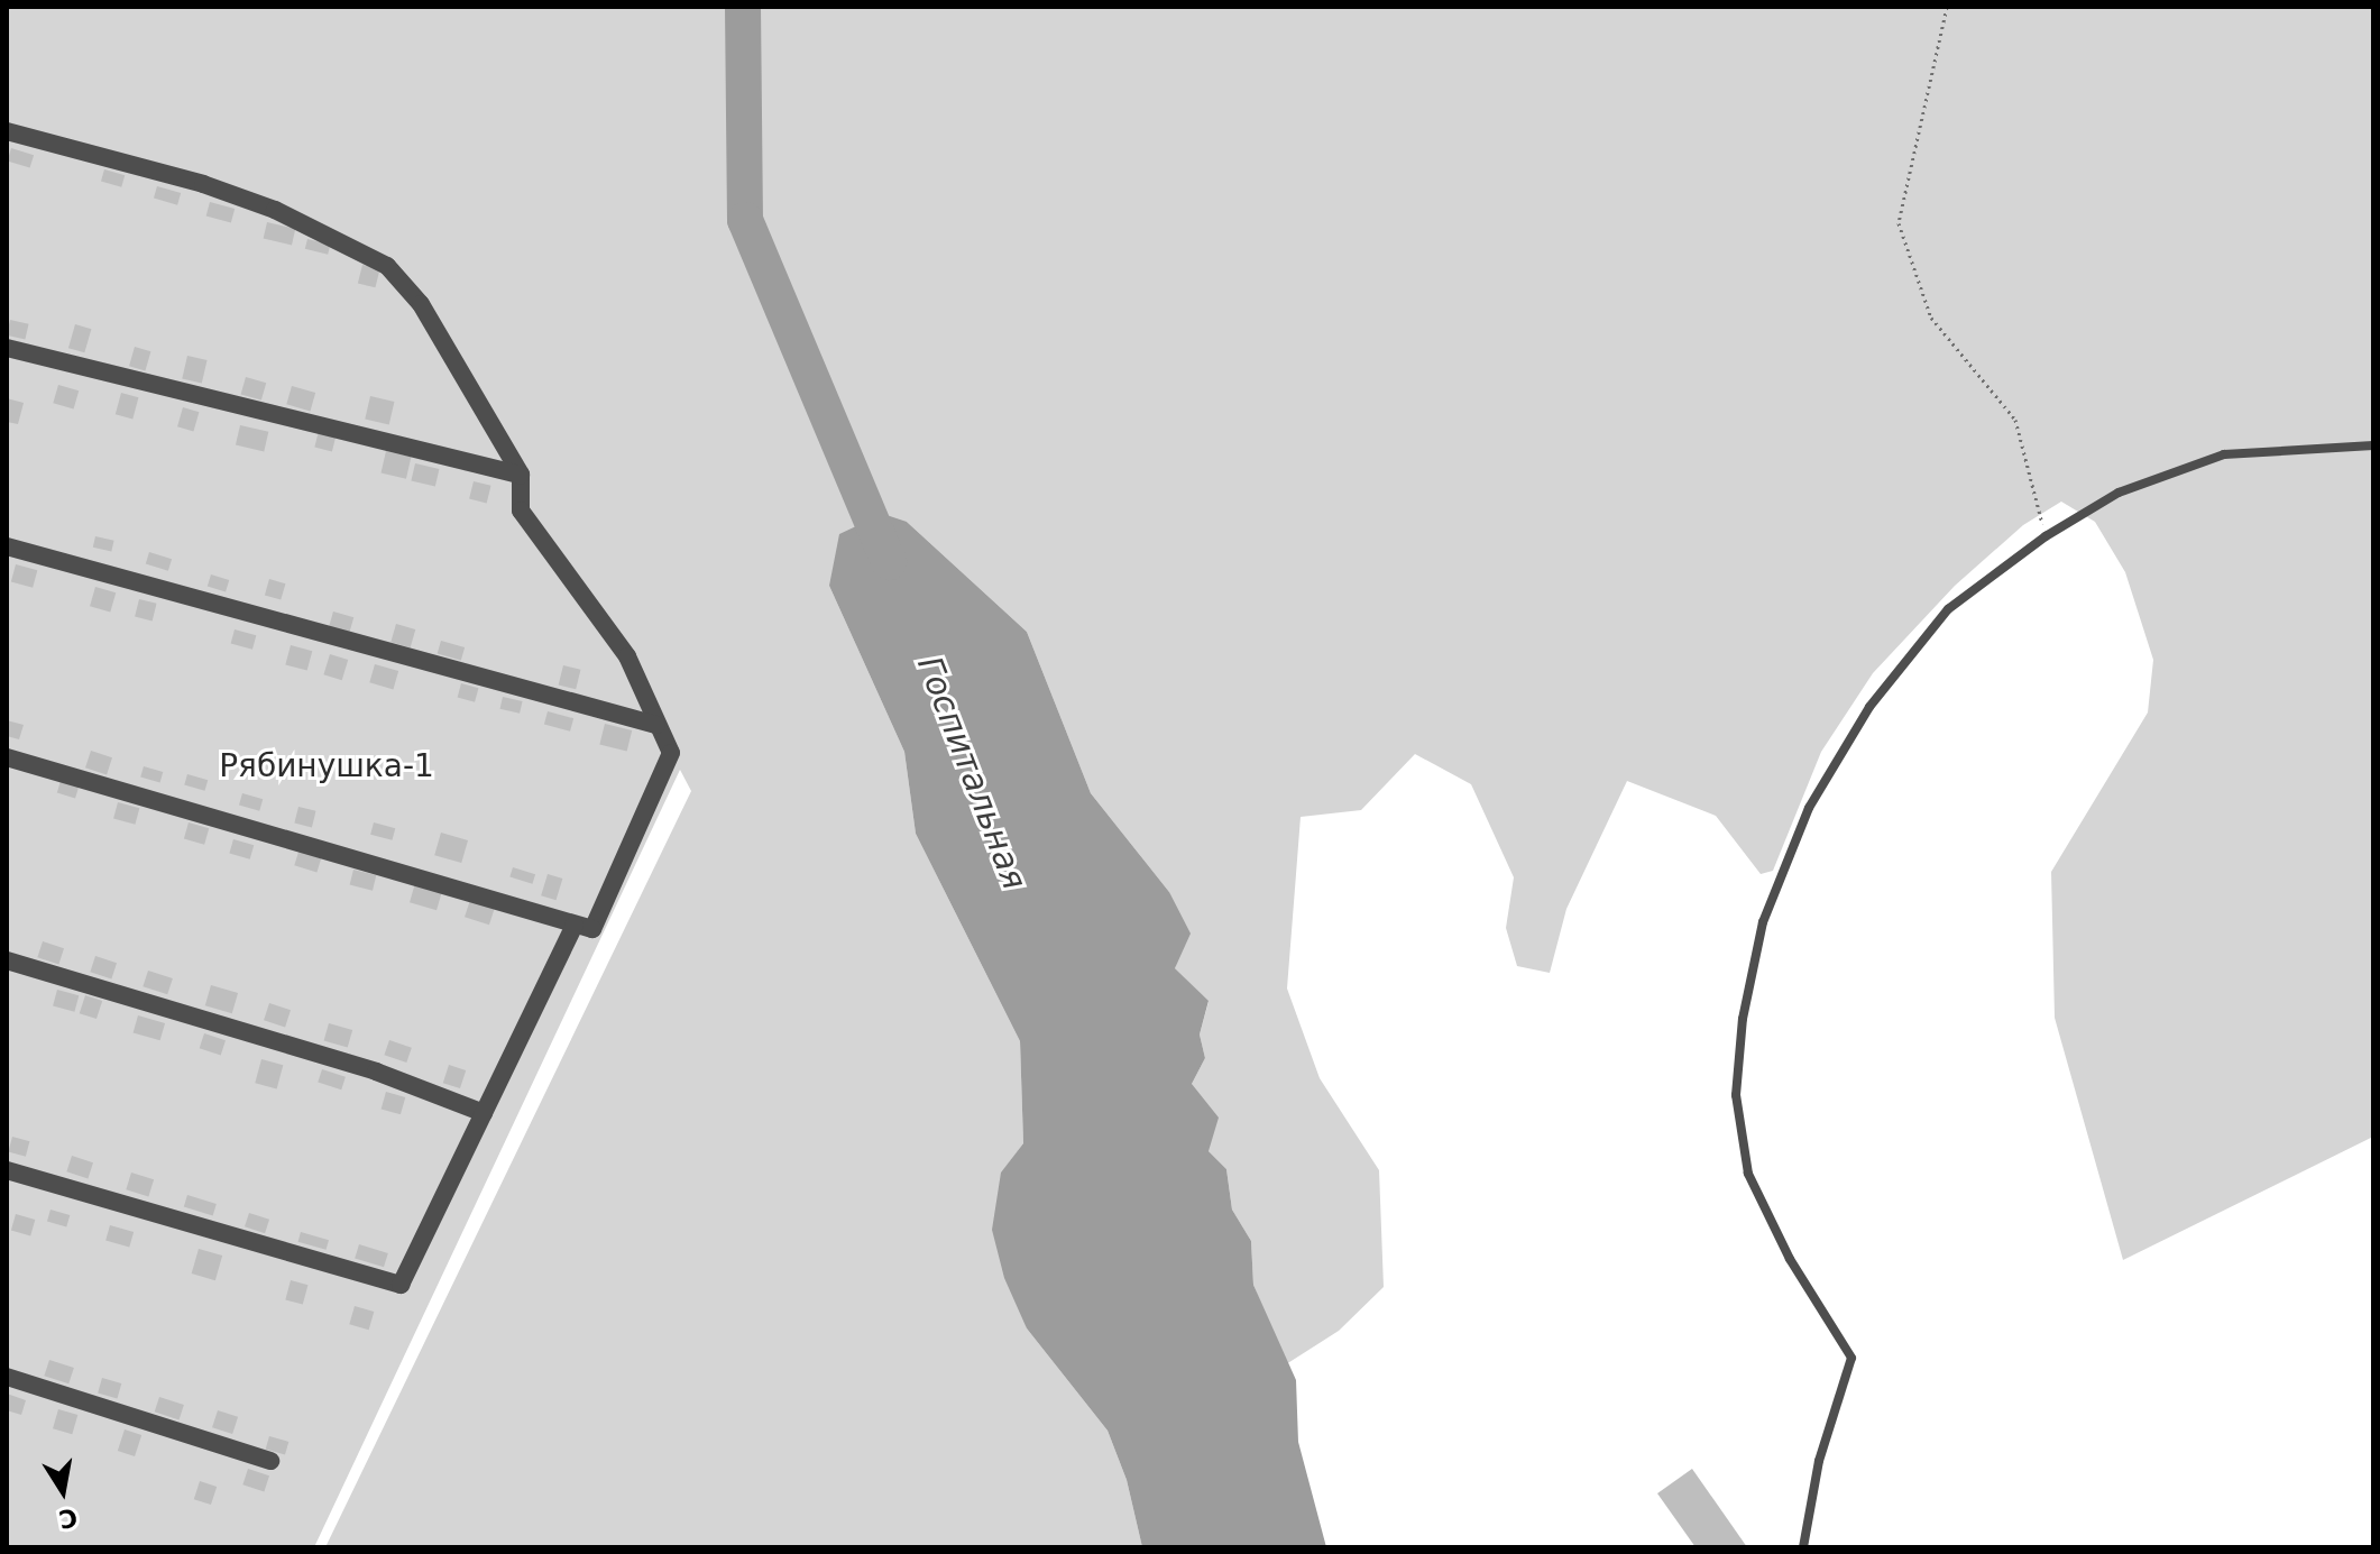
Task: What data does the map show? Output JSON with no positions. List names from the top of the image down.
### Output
{
  "water": ["Госпитальная"],
  "parks": ["Рябинушка-1"],
  "north": "bottom"
}
